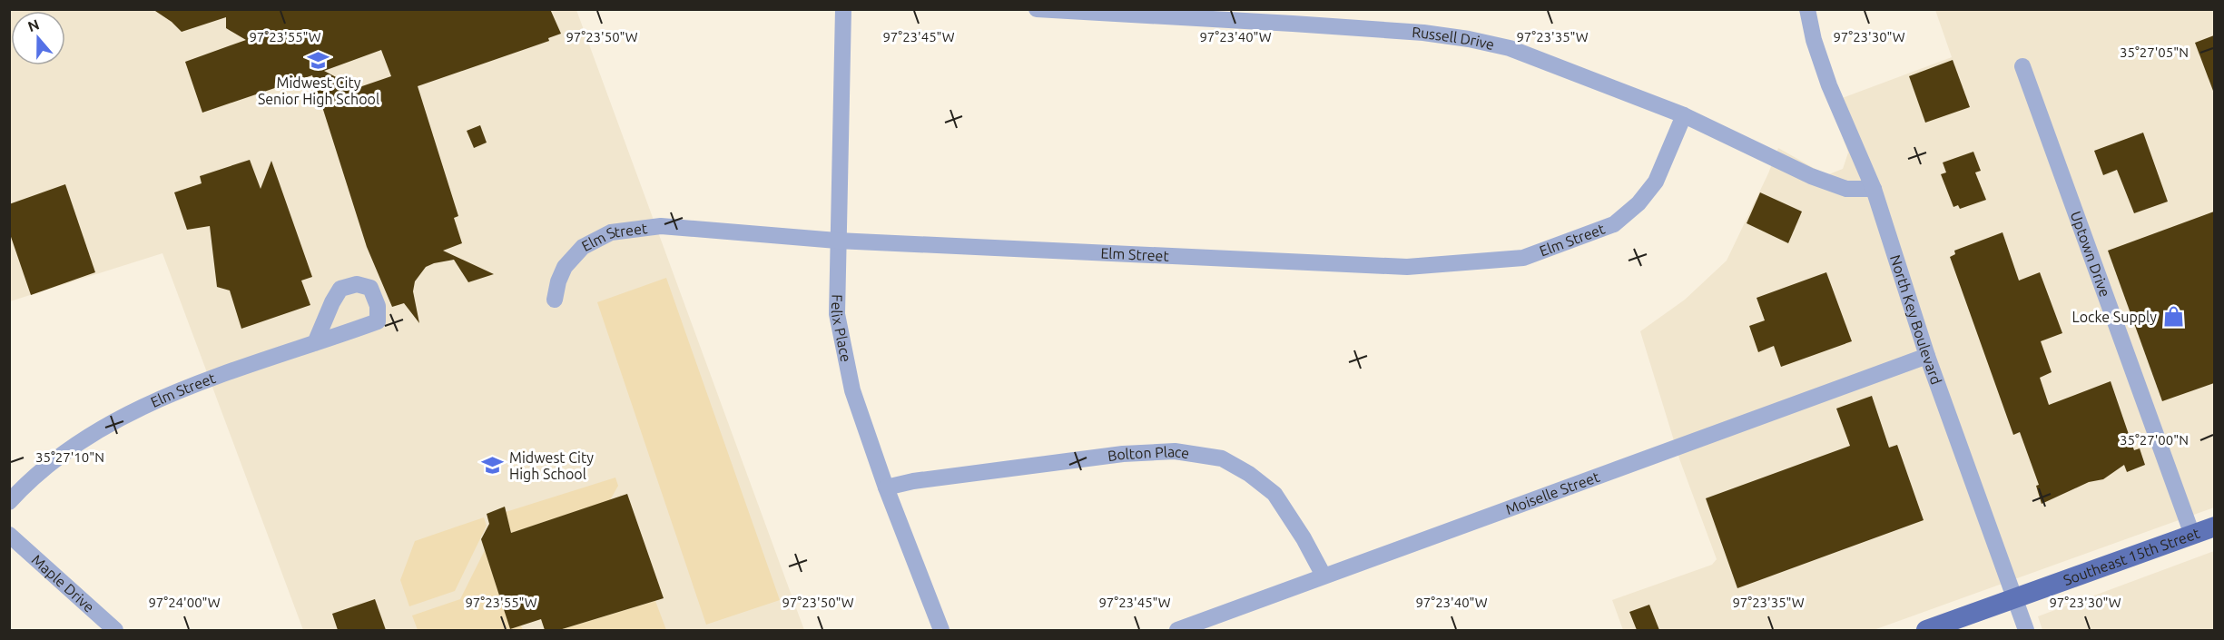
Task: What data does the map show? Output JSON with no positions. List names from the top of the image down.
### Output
{
  "streets": {
    "main road": ["Southeast 15th Street"],
    "street": [
      "Russell Drive",
      "Elm Street",
      "Uptown Drive",
      "North Key Boulevard",
      "Felix Place",
      "Bolton Place",
      "Moiselle Street",
      "Maple Drive"
    ]
  },
  "crossings": [
    ["Russell Drive", "Elm Street"],
    ["Russell Drive", "North Key Boulevard"],
    ["Elm Street", "Felix Place"],
    ["Uptown Drive", "Southeast 15th Street"],
    ["North Key Boulevard", "Moiselle Street"],
    ["North Key Boulevard", "Southeast 15th Street"],
    ["Felix Place", "Bolton Place"],
    ["Bolton Place", "Moiselle Street"]
  ],
  "places": {
    "school or university": ["Midwest City Senior High School", "Midwest City High School"],
    "shop": ["Locke Supply"]
  },
  "north": "top",
  "coordinates": [
    "97°23'55\"W",
    "97°23'50\"W",
    "97°23'45\"W",
    "97°23'40\"W",
    "97°23'35\"W",
    "97°23'30\"W",
    "35°27'05\"N",
    "35°27'00\"N",
    "35°27'10\"N",
    "97°24'00\"W"
  ]
}
